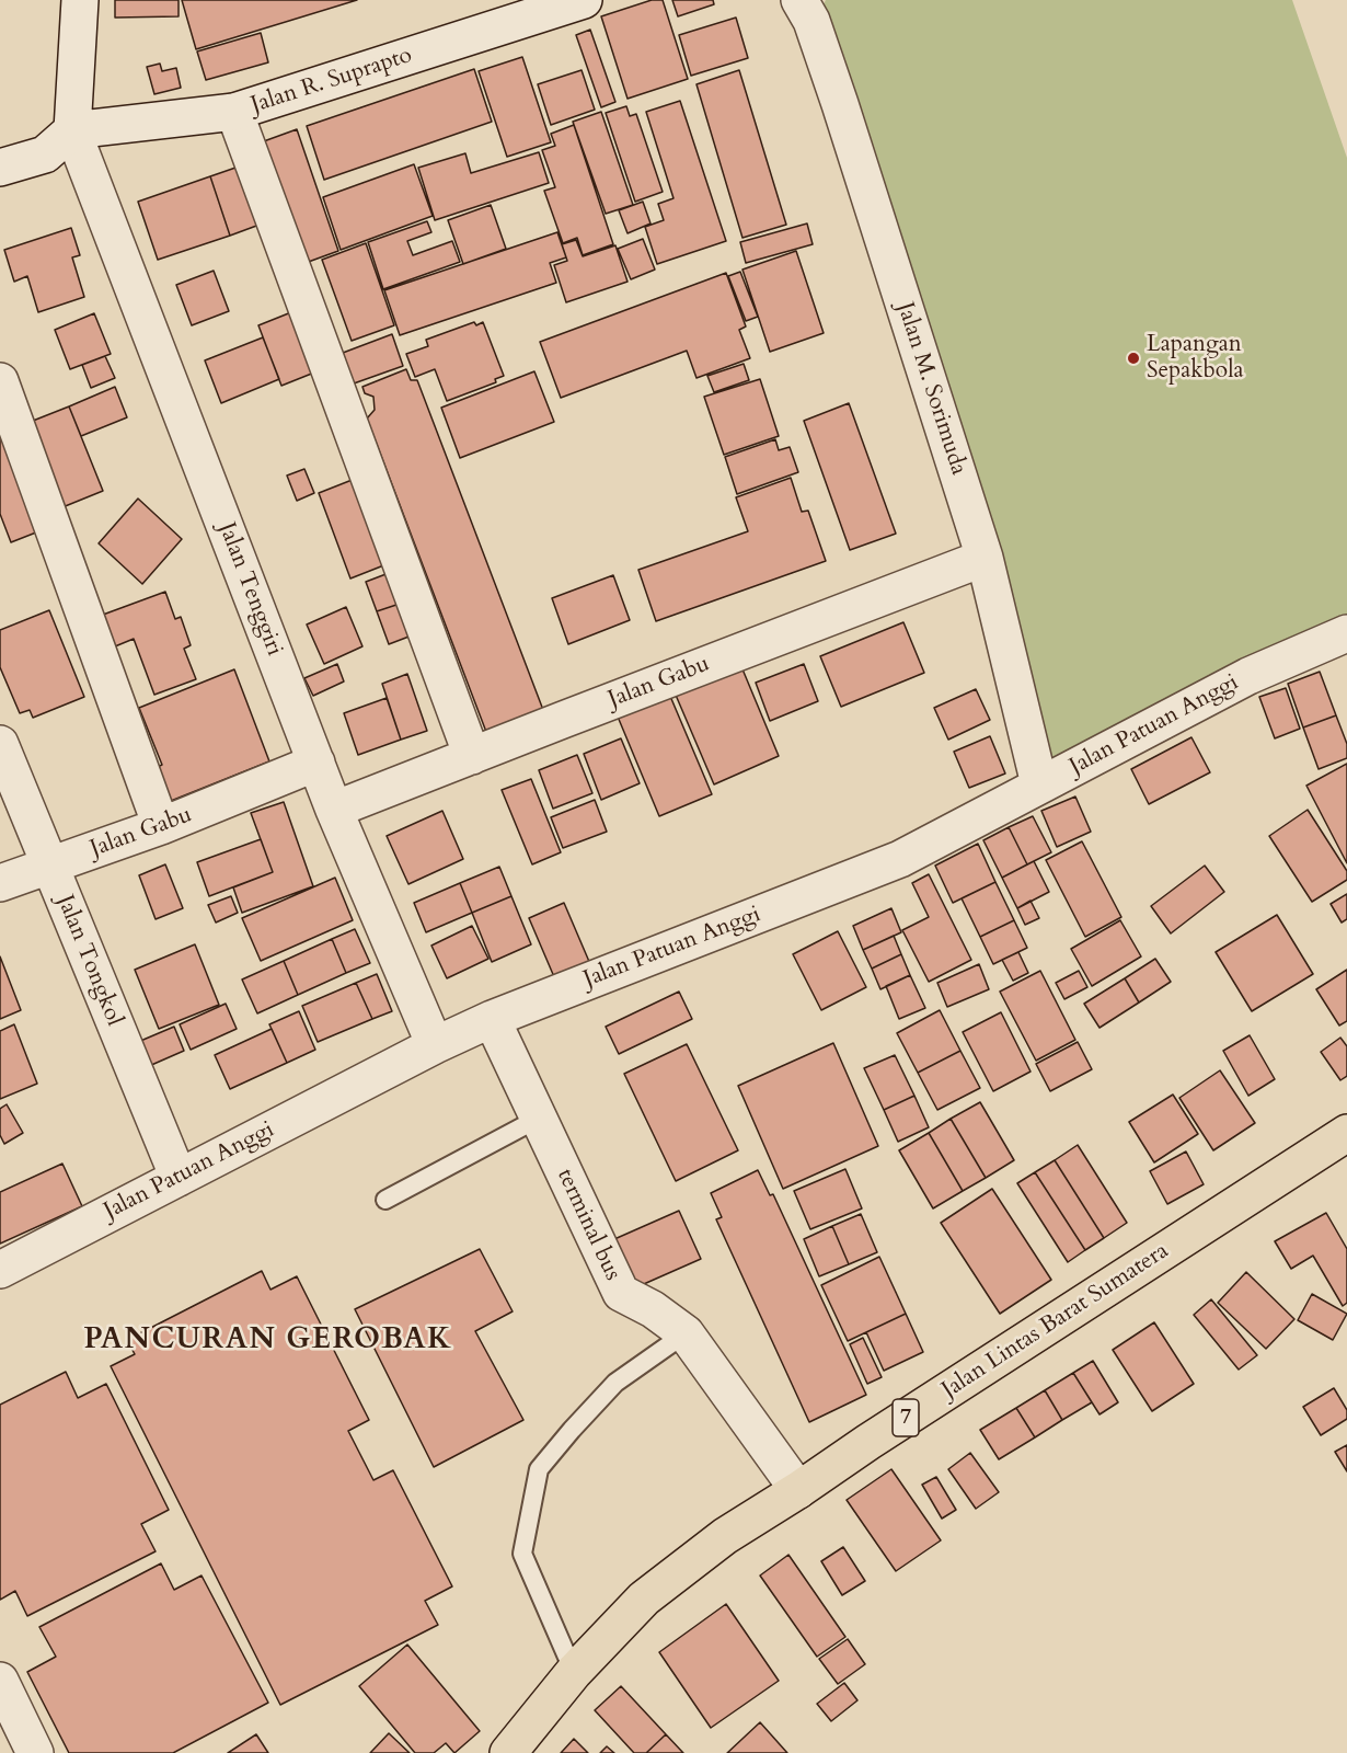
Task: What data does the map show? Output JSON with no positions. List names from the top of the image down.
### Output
{
  "streets": {
    "highway": ["Jalan Lintas Barat Sumatera", "7"],
    "street": [
      "Jalan R. Suprapto",
      "Jalan M. Sorimuda",
      "Jalan Tenggiri",
      "Jalan Gabu",
      "Jalan Patuan Anggi",
      "Jalan Tongkol",
      "terminal bus"
    ]
  },
  "crossings": [
    ["Jalan R. Suprapto", "Jalan Tenggiri"],
    ["Jalan M. Sorimuda", "Jalan Gabu"],
    ["Jalan M. Sorimuda", "Jalan Patuan Anggi"],
    ["Jalan Tenggiri", "Jalan Gabu"],
    ["Jalan Tenggiri", "Jalan Patuan Anggi"],
    ["Jalan Gabu", "Jalan Tongkol"],
    ["Jalan Patuan Anggi", "Jalan Tongkol"],
    ["Jalan Patuan Anggi", "terminal bus"],
    ["terminal bus", "Jalan Lintas Barat Sumatera"]
  ],
  "districts": ["PANCURAN GEROBAK"],
  "places": ["Lapangan Sepakbola"]
}
